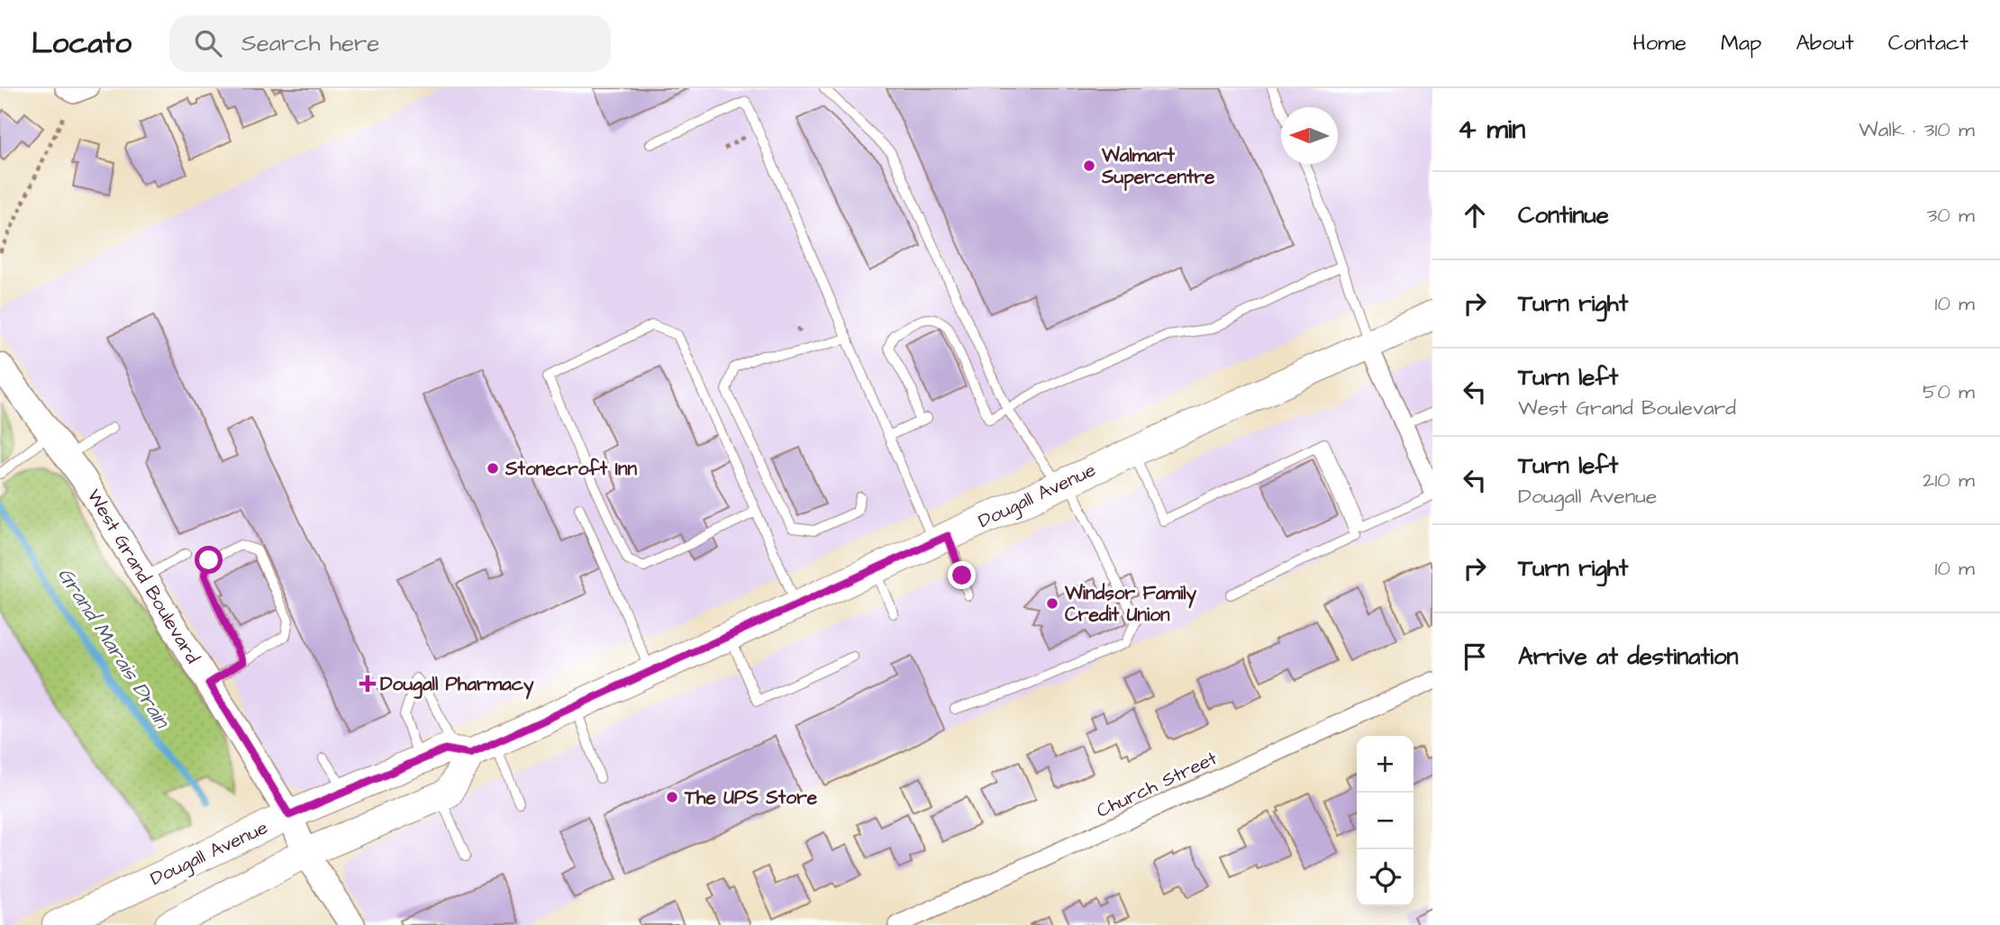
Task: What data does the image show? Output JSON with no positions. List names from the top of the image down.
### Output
{
  "streets": {
    "main road": ["Dougall Avenue"],
    "street": ["West Grand Boulevard", "Church Street"]
  },
  "crossings": [
    ["Dougall Avenue", "West Grand Boulevard"]
  ],
  "water": ["Grand Marais Drain"],
  "places": {
    "other": [
      "Walmart Supercentre",
      "Stonecroft Inn",
      "Windsor Family Credit Union",
      "The UPS Store"
    ],
    "health": ["Dougall Pharmacy"]
  },
  "north": "left",
  "page": {
    "header": "Locato",
    "search": "Search here",
    "nav": [
      "Home",
      "Map",
      "About",
      "Contact"
    ],
    "heading": ["4 min", "Walk · 310 m"],
    "list": [
      ["Continue", "30 m"],
      ["Turn right", "10 m"],
      ["Turn left", "West Grand Boulevard", "50 m"],
      ["Turn left", "Dougall Avenue", "210 m"],
      ["Turn right", "10 m"],
      "Arrive at destination"
    ],
    "map_buttons": ["+", "−"]
  }
}
